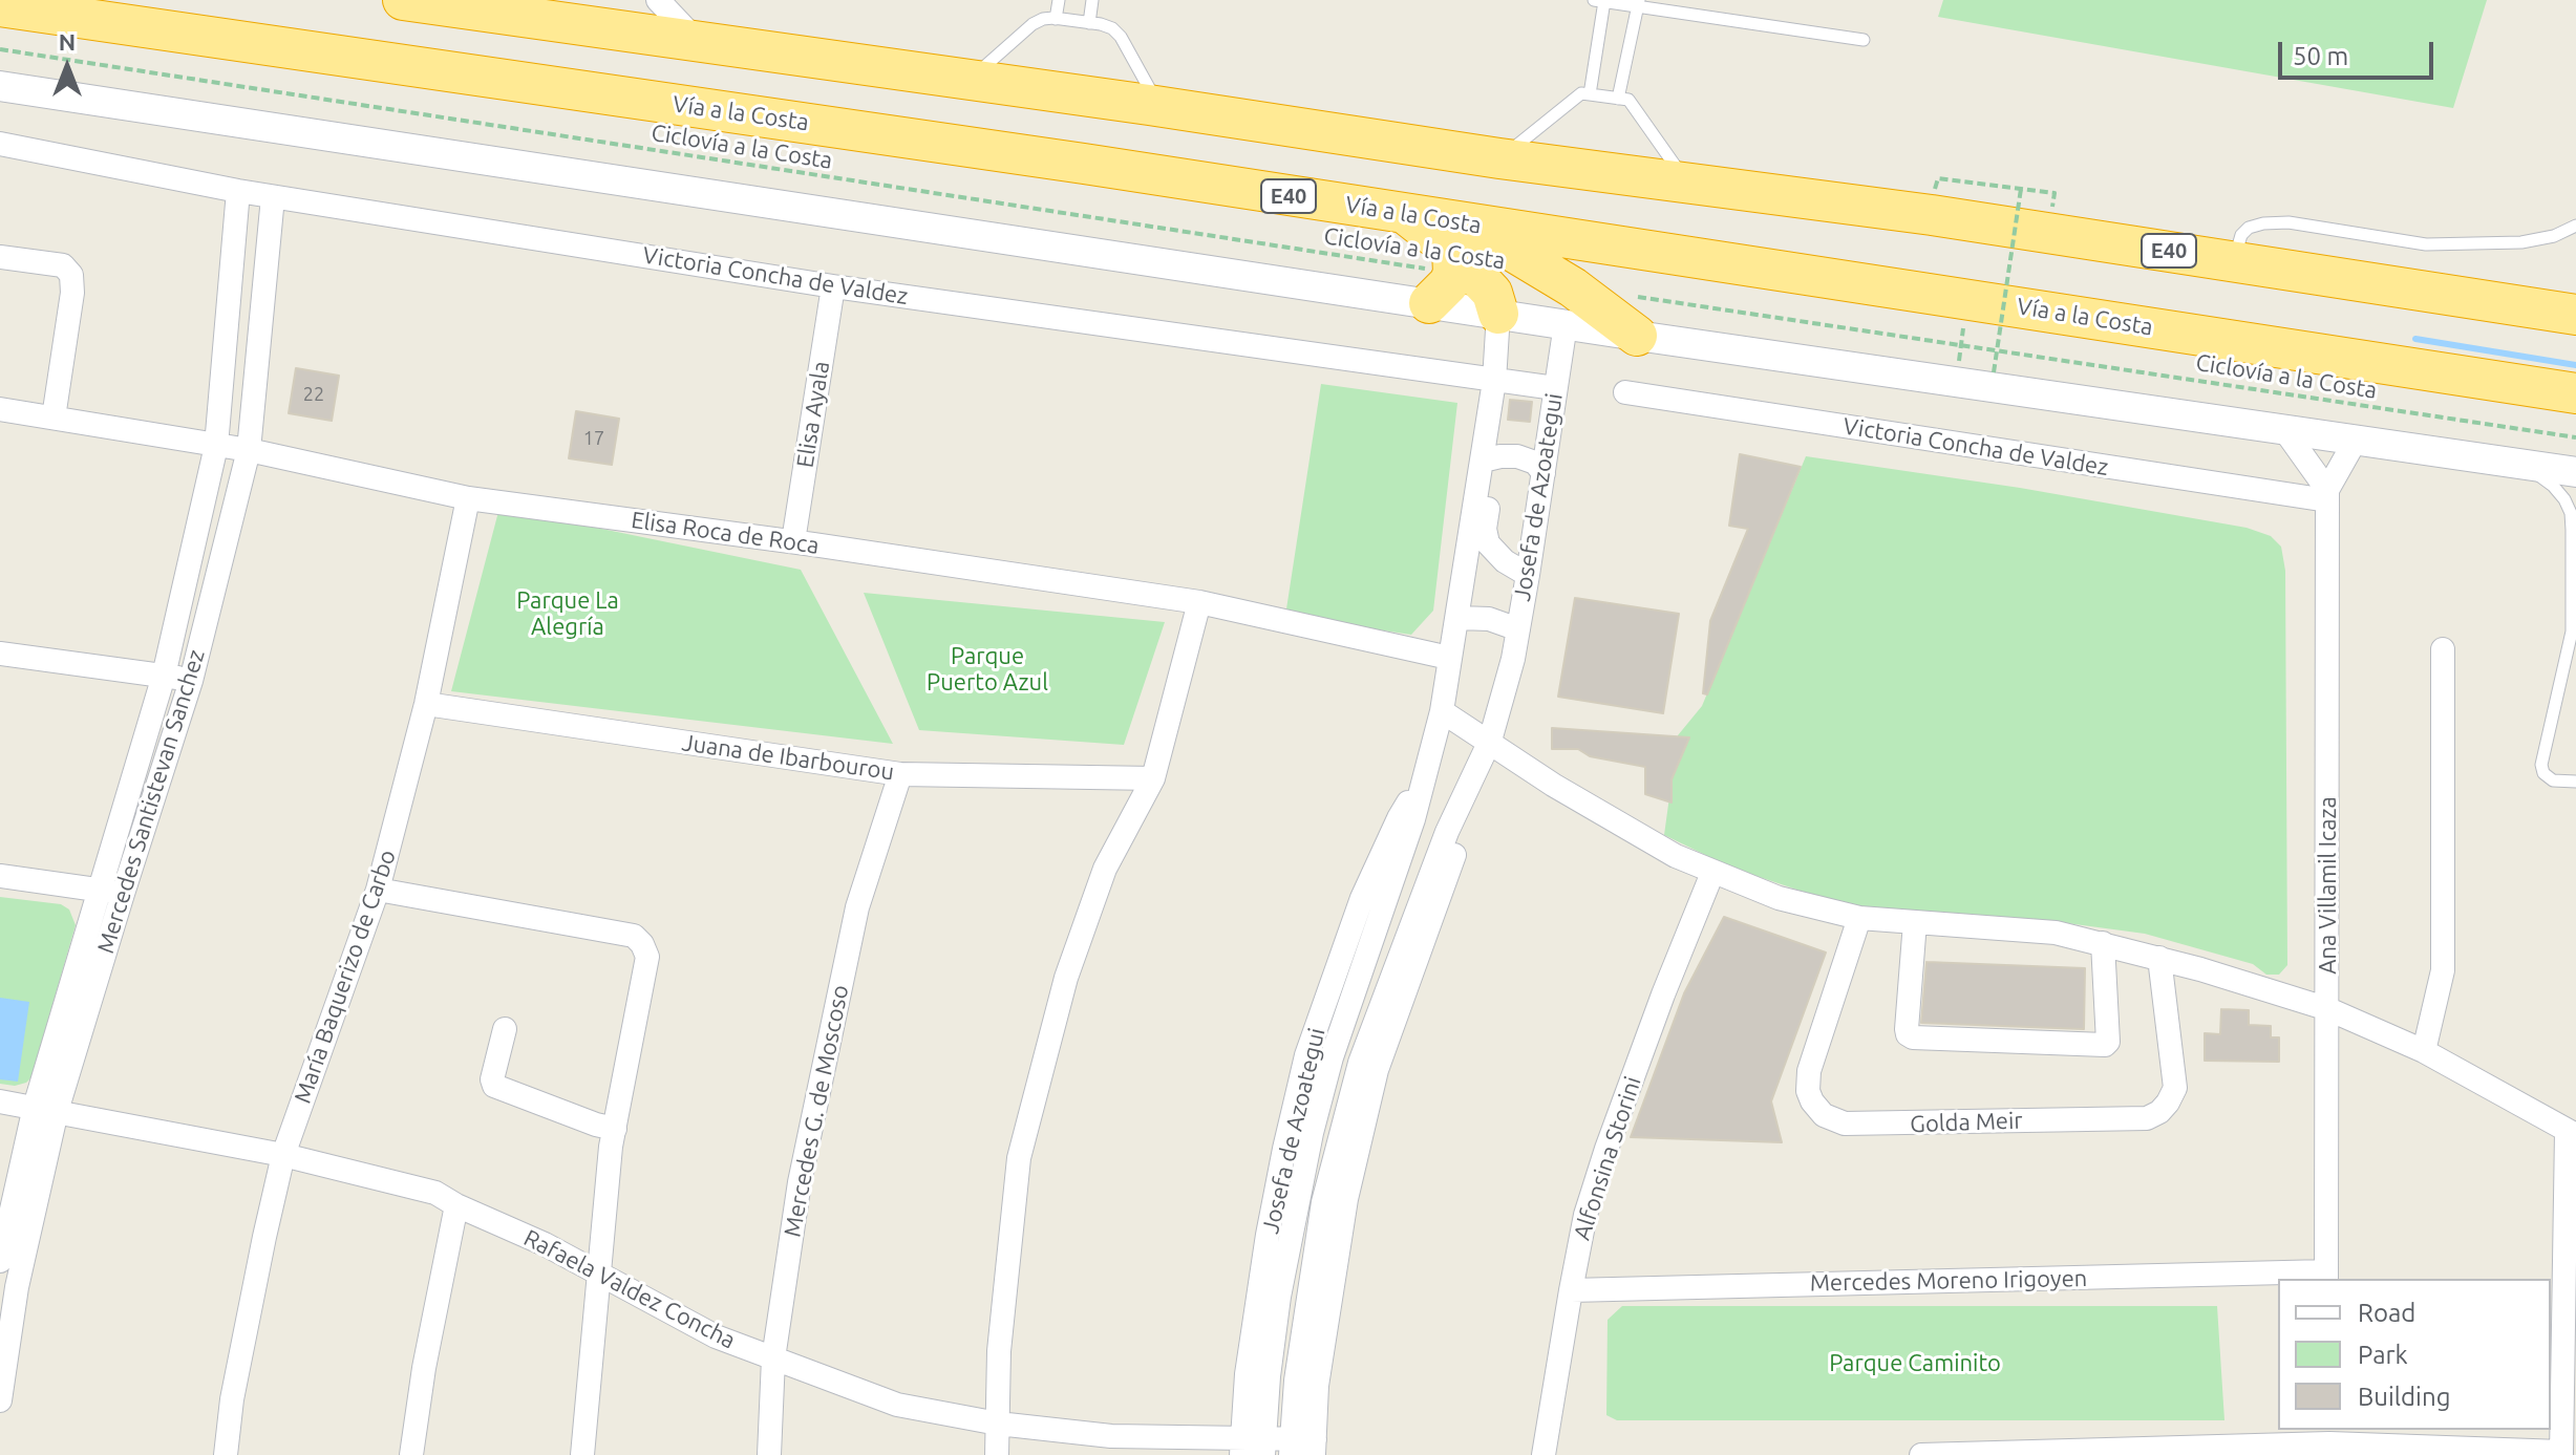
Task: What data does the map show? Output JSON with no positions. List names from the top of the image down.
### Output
{
  "streets": {
    "highway": ["Vía a la Costa", "E40"],
    "street": [
      "Victoria Concha de Valdez",
      "Elisa Ayala",
      "Josefa de Azoategui",
      "Elisa Roca de Roca",
      "Juana de Ibarbourou",
      "Mercedes Santistevan Sanchez",
      "Ana Villamil Icaza",
      "María Baquerizo de Carbo",
      "Mercedes G. de Moscoso",
      "Golda Meir",
      "Alfonsina Storini",
      "Mercedes Moreno Irigoyen",
      "Rafaela Valdez Concha"
    ],
    "path": ["Ciclovía a la Costa"]
  },
  "crossings": [
    ["Vía a la Costa", "Ciclovía a la Costa"],
    ["Vía a la Costa", "Josefa de Azoategui"],
    ["Vía a la Costa", "Ana Villamil Icaza"],
    ["Victoria Concha de Valdez", "Elisa Ayala"],
    ["Victoria Concha de Valdez", "Josefa de Azoategui"],
    ["Victoria Concha de Valdez", "Mercedes Santistevan Sanchez"],
    ["Victoria Concha de Valdez", "Ana Villamil Icaza"],
    ["Elisa Ayala", "Elisa Roca de Roca"],
    ["Josefa de Azoategui", "Elisa Roca de Roca"],
    ["Josefa de Azoategui", "Rafaela Valdez Concha"],
    ["Elisa Roca de Roca", "Mercedes Santistevan Sanchez"],
    ["Elisa Roca de Roca", "María Baquerizo de Carbo"],
    ["Juana de Ibarbourou", "María Baquerizo de Carbo"],
    ["Juana de Ibarbourou", "Mercedes G. de Moscoso"],
    ["Mercedes Santistevan Sanchez", "Rafaela Valdez Concha"],
    ["Ana Villamil Icaza", "Mercedes Moreno Irigoyen"],
    ["María Baquerizo de Carbo", "Rafaela Valdez Concha"],
    ["Mercedes G. de Moscoso", "Rafaela Valdez Concha"],
    ["Alfonsina Storini", "Mercedes Moreno Irigoyen"]
  ],
  "parks": ["Parque La Alegría", "Parque Puerto Azul", "Parque Caminito"],
  "house_numbers": ["22", "17"],
  "legend": ["Road", "Park", "Building"],
  "scale_bar": "50 m",
  "north": "top"
}
